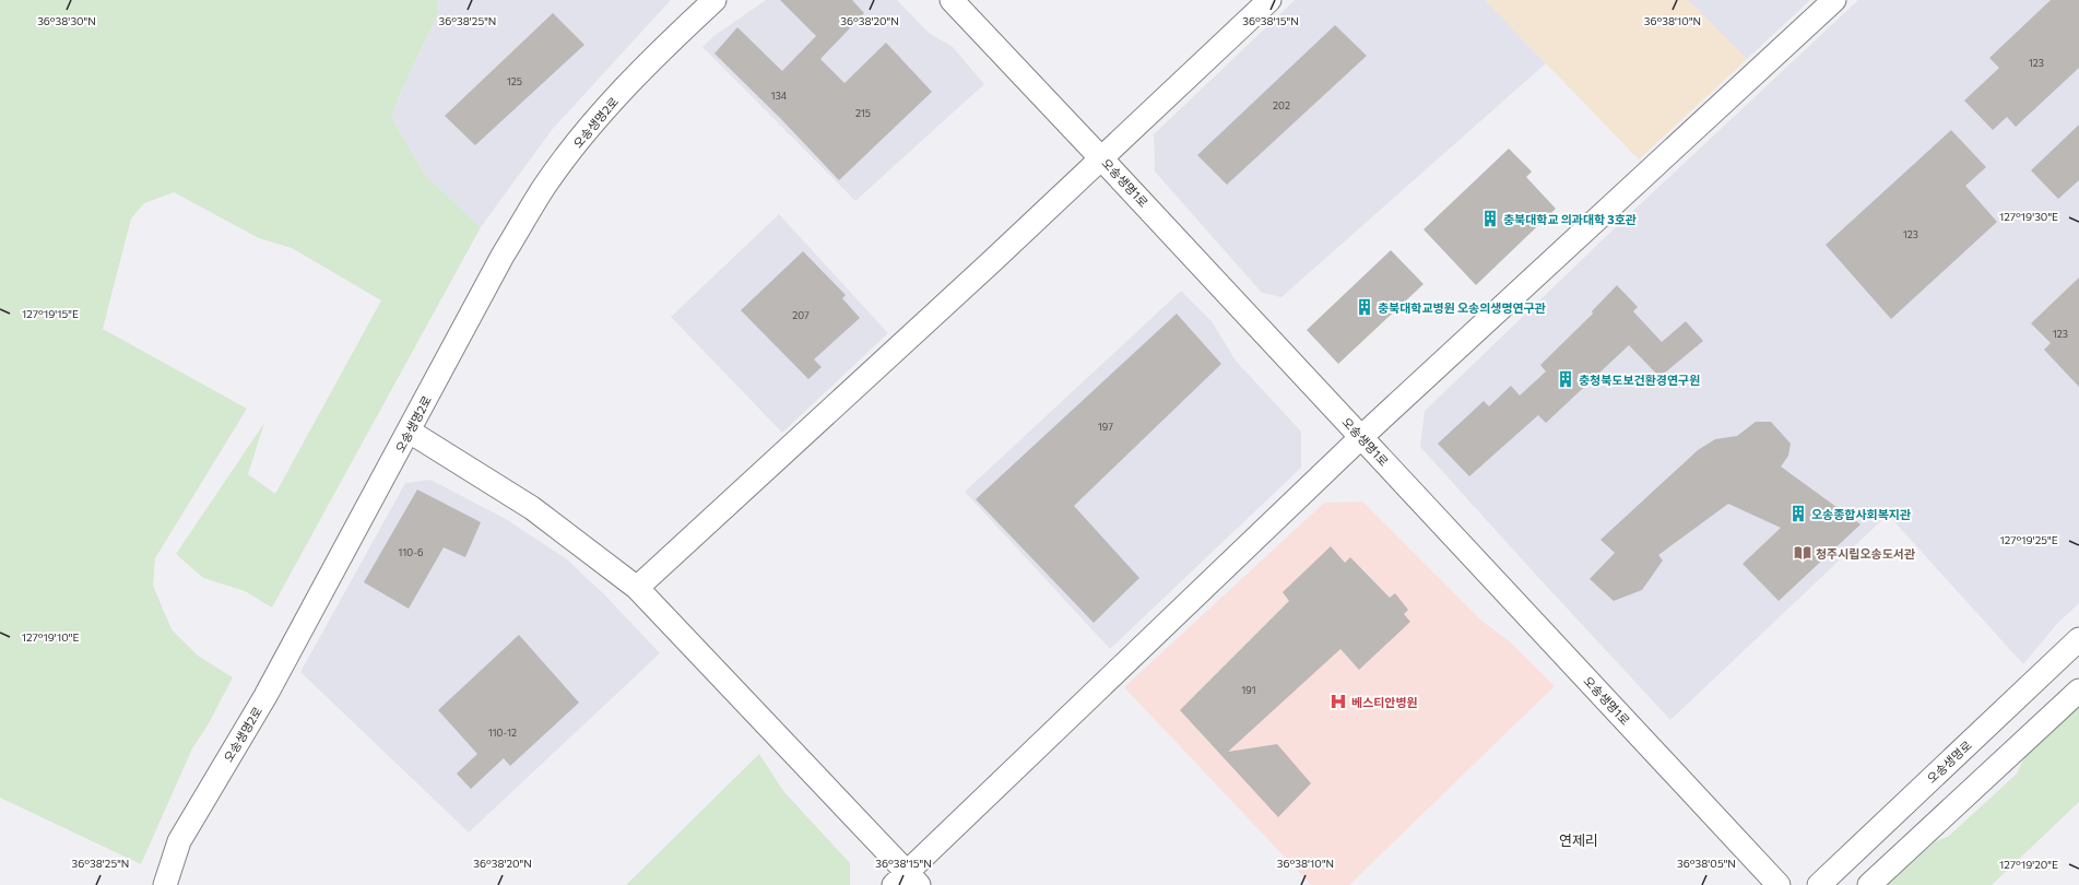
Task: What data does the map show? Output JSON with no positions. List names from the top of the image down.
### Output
{
  "streets": {
    "street": ["오송생명2로", "오송생명1로", "오송생명로"]
  },
  "districts": ["연제리"],
  "places": {
    "building": [
      "충북대학교 의과대학 3호관",
      "충북대학교병원 오송의생명연구관",
      "충청북도보건환경연구원",
      "오송종합사회복지관"
    ],
    "library": ["청주시립오송도서관"],
    "hospital": ["베스티안병원"]
  },
  "house_numbers": [
    "123",
    "125",
    "134",
    "202",
    "215",
    "123",
    "207",
    "123",
    "197",
    "110-6",
    "191",
    "110-12"
  ],
  "coordinates": [
    "36°38'30\"N",
    "36°38'20\"N",
    "36°38'10\"N",
    "36°38'25\"N",
    "36°38'15\"N",
    "127°19'30\"E",
    "127°19'15\"E",
    "127°19'25\"E",
    "127°19'10\"E",
    "36°38'05\"N",
    "127°19'20\"E"
  ]
}
